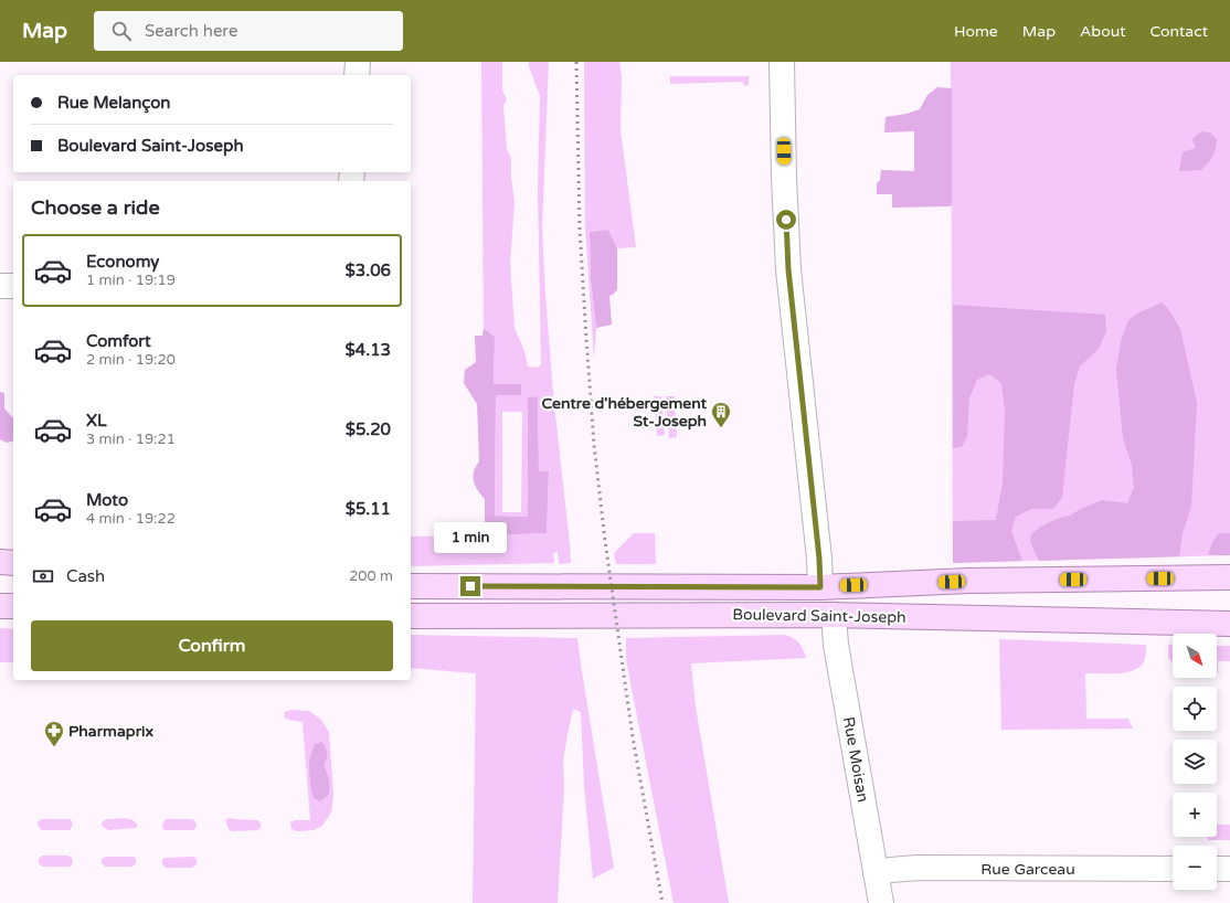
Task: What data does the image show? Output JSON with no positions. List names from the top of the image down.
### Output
{
  "streets": {
    "main road": ["Boulevard Saint-Joseph"],
    "street": ["Rue Moisan", "Rue Garceau"]
  },
  "crossings": [
    ["Boulevard Saint-Joseph", "Rue Moisan"],
    ["Rue Moisan", "Rue Garceau"]
  ],
  "places": {
    "building": ["Centre d'hébergement St-Joseph"],
    "pharmacy": ["Pharmaprix"]
  },
  "north": "bottom right",
  "page": {
    "header": "Map",
    "search": "Search here",
    "nav": [
      "Home",
      "Map",
      "About",
      "Contact"
    ],
    "banner": ["Rue Melançon", "Boulevard Saint-Joseph"],
    "heading": "Choose a ride",
    "list": [
      {
        "name": "Economy",
        "note": "1 min · 19:19",
        "value": "$3.06"
      },
      {
        "name": "Comfort",
        "note": "2 min · 19:20",
        "value": "$4.13"
      },
      {
        "name": "XL",
        "note": "3 min · 19:21",
        "value": "$5.20"
      },
      {
        "name": "Moto",
        "note": "4 min · 19:22",
        "value": "$5.11"
      }
    ],
    "bubble": "1 min",
    "pay": ["Cash", "200 m"],
    "buttons": "Confirm",
    "map_buttons": ["+", "−"]
  }
}
